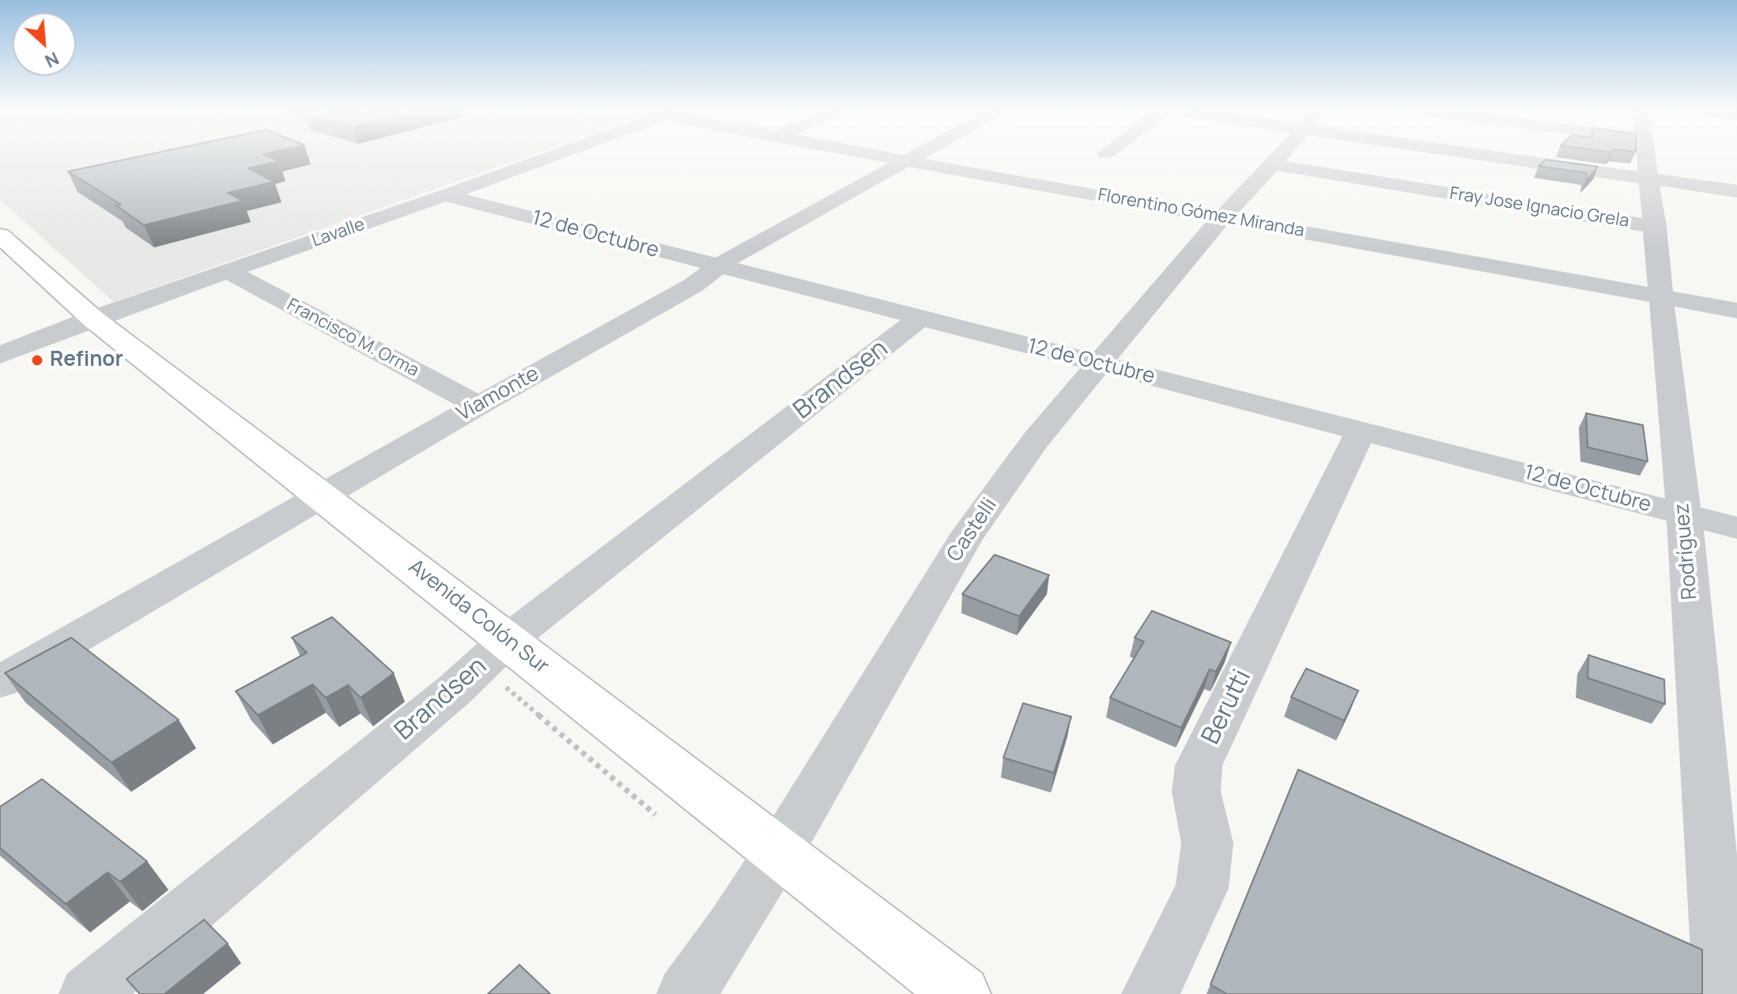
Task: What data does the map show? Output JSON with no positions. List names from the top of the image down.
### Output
{
  "streets": {
    "main road": ["Avenida Colón Sur"],
    "street": [
      "Fray Jose Ignacio Grela",
      "Florentino Gómez Miranda",
      "Lavalle",
      "12 de Octubre",
      "Francisco M. Orma",
      "Brandsen",
      "Viamonte",
      "Castelli",
      "Rodríguez",
      "Berutti"
    ]
  },
  "crossings": [
    ["Fray Jose Ignacio Grela", "Castelli"],
    ["Fray Jose Ignacio Grela", "Rodríguez"],
    ["Florentino Gómez Miranda", "Viamonte"],
    ["Florentino Gómez Miranda", "Castelli"],
    ["Florentino Gómez Miranda", "Rodríguez"],
    ["Lavalle", "12 de Octubre"],
    ["Lavalle", "Francisco M. Orma"],
    ["Lavalle", "Avenida Colón Sur"],
    ["12 de Octubre", "Brandsen"],
    ["12 de Octubre", "Viamonte"],
    ["12 de Octubre", "Castelli"],
    ["12 de Octubre", "Rodríguez"],
    ["12 de Octubre", "Berutti"],
    ["Francisco M. Orma", "Viamonte"],
    ["Brandsen", "Avenida Colón Sur"],
    ["Viamonte", "Avenida Colón Sur"],
    ["Castelli", "Avenida Colón Sur"]
  ],
  "places": ["Refinor"],
  "north": "bottom right"
}
